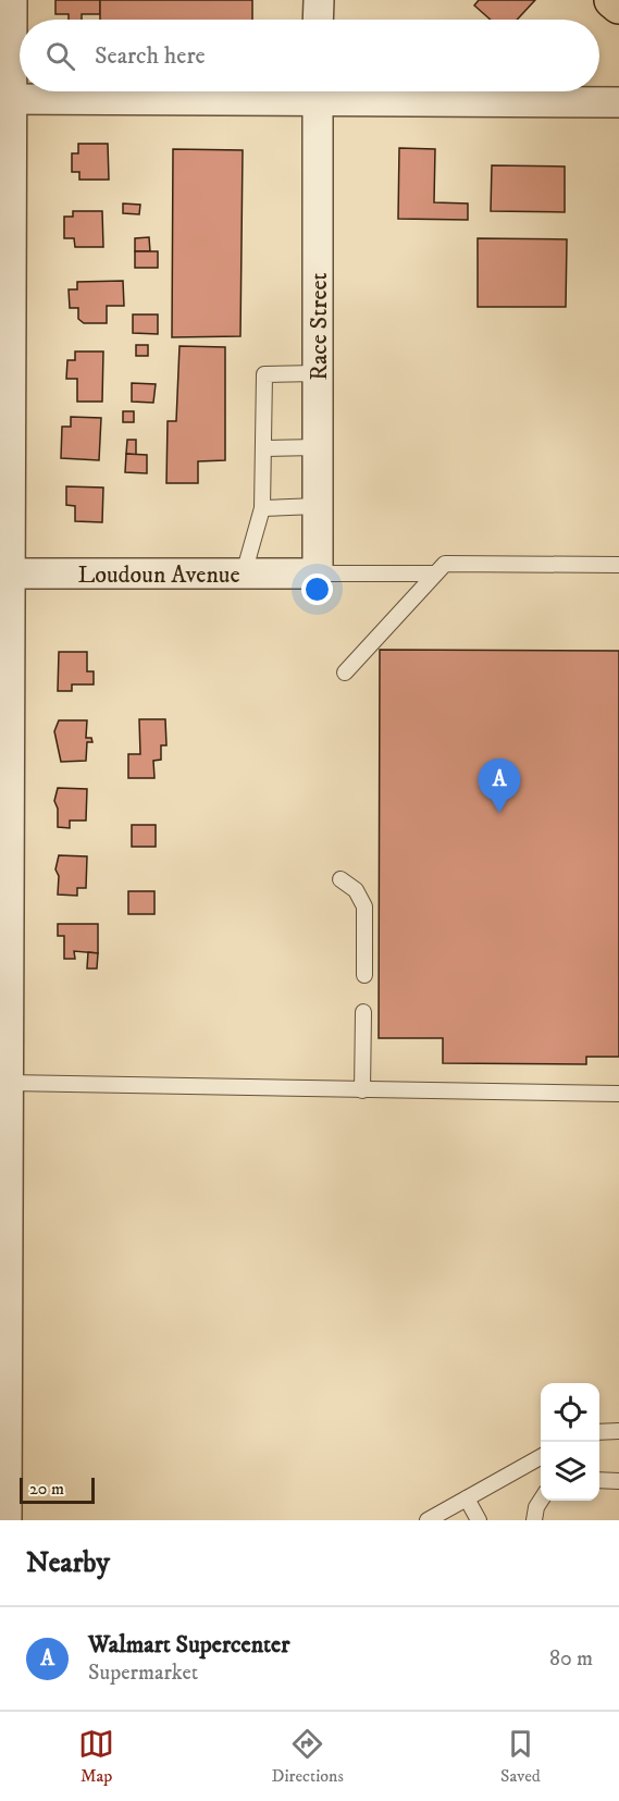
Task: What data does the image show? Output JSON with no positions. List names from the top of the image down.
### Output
{
  "streets": {
    "street": ["Race Street", "Loudoun Avenue"]
  },
  "crossings": [
    ["Race Street", "Loudoun Avenue"]
  ],
  "scale_bar": "20 m",
  "page": {
    "search": "Search here",
    "pins": "A",
    "scale": "20 m",
    "heading": "Nearby",
    "list": [
      {
        "mark": "A",
        "name": "Walmart Supercenter",
        "note": "Supermarket",
        "value": "80 m"
      }
    ],
    "nav": ["Map", "Directions", "Saved"]
  }
}
